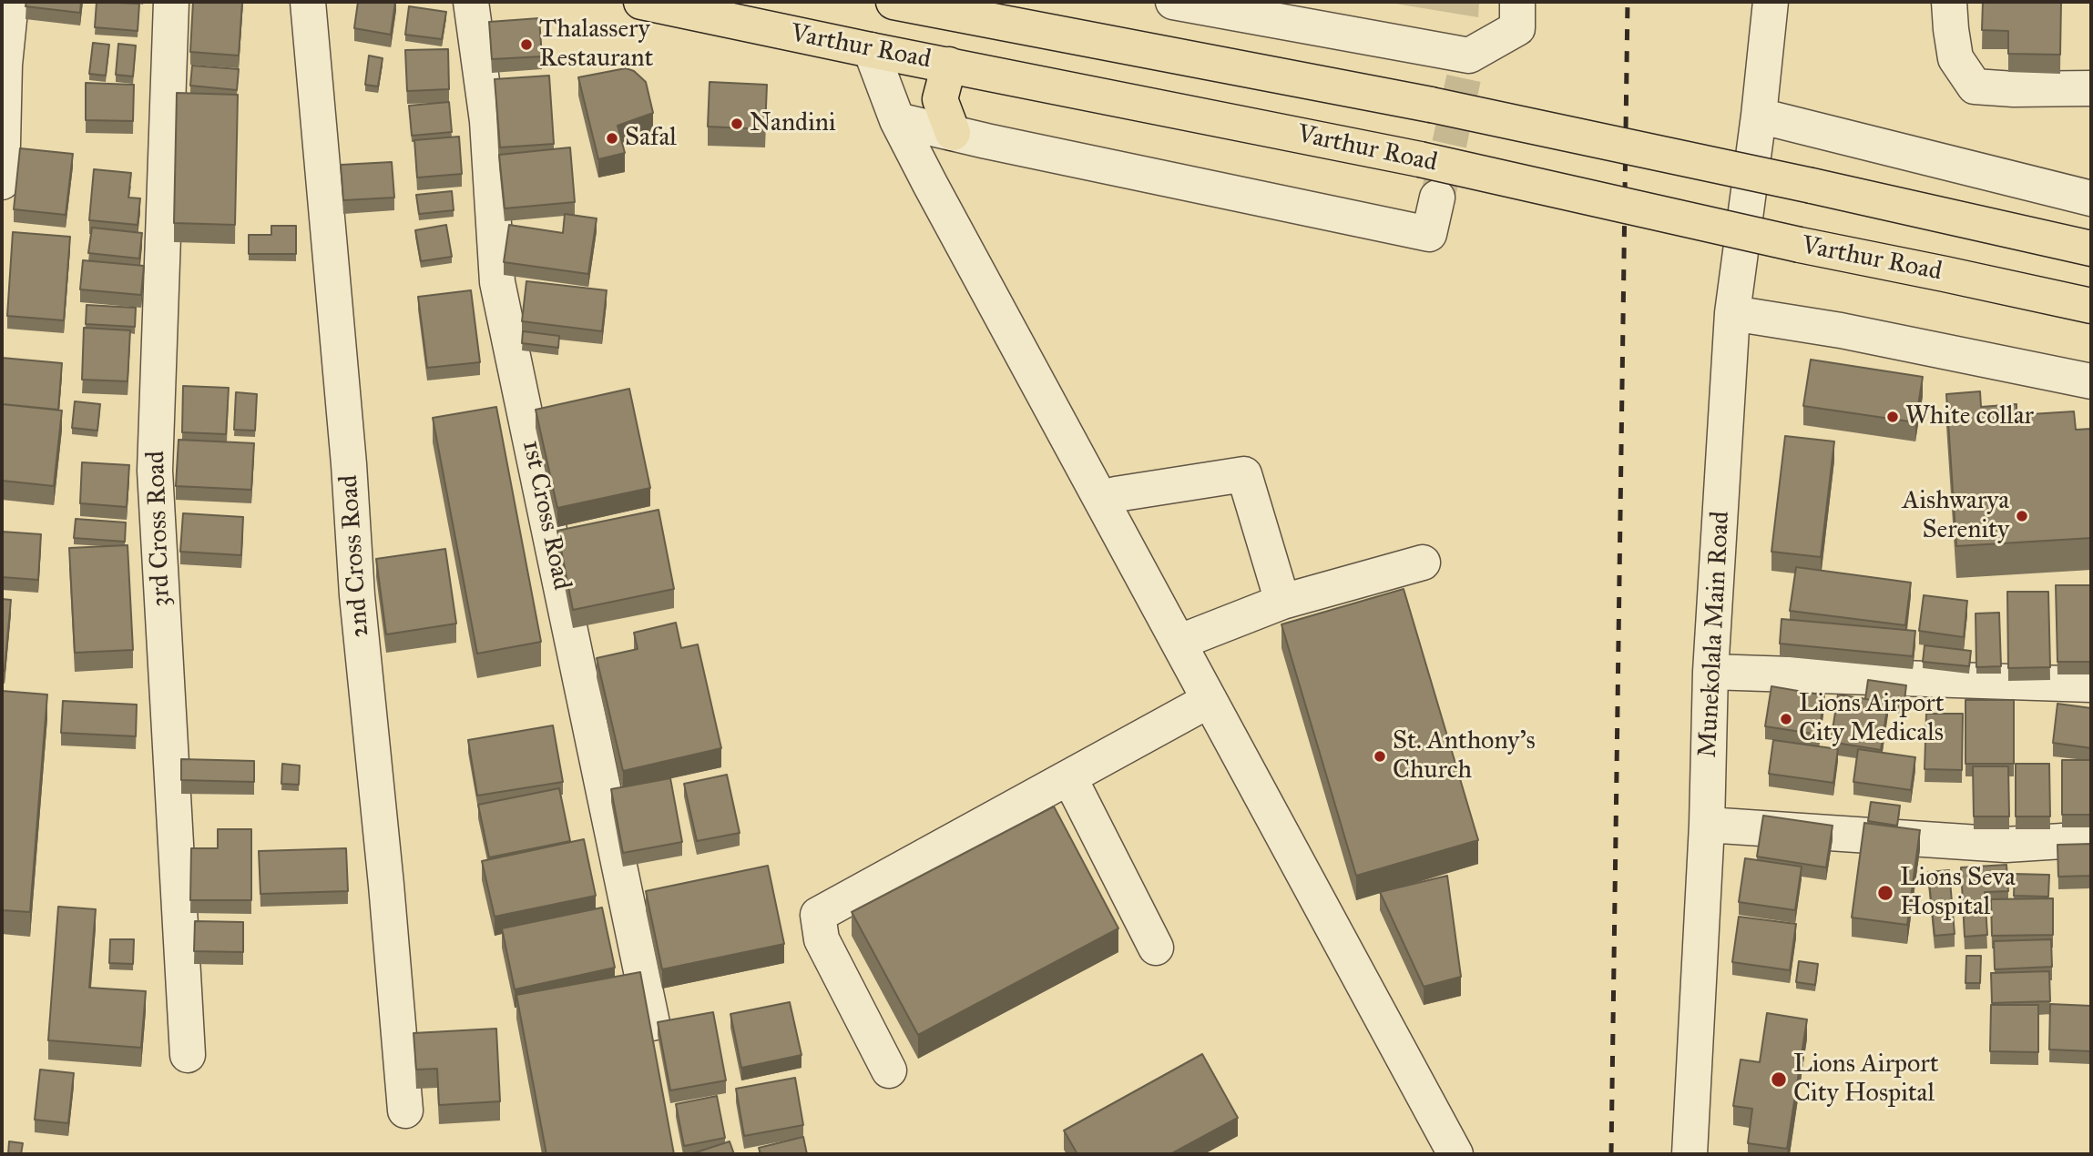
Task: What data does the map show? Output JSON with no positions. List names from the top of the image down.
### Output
{
  "streets": {
    "main road": ["Varthur Road"],
    "street": [
      "1st Cross Road",
      "3rd Cross Road",
      "2nd Cross Road",
      "Munekolala Main Road"
    ]
  },
  "places": [
    "Thalassery Restaurant",
    "Nandini",
    "Safal",
    "White collar",
    "Aishwarya Serenity",
    "Lions Airport City Medicals",
    "St. Anthony's Church",
    "Lions Seva Hospital",
    "Lions Airport City Hospital"
  ]
}
